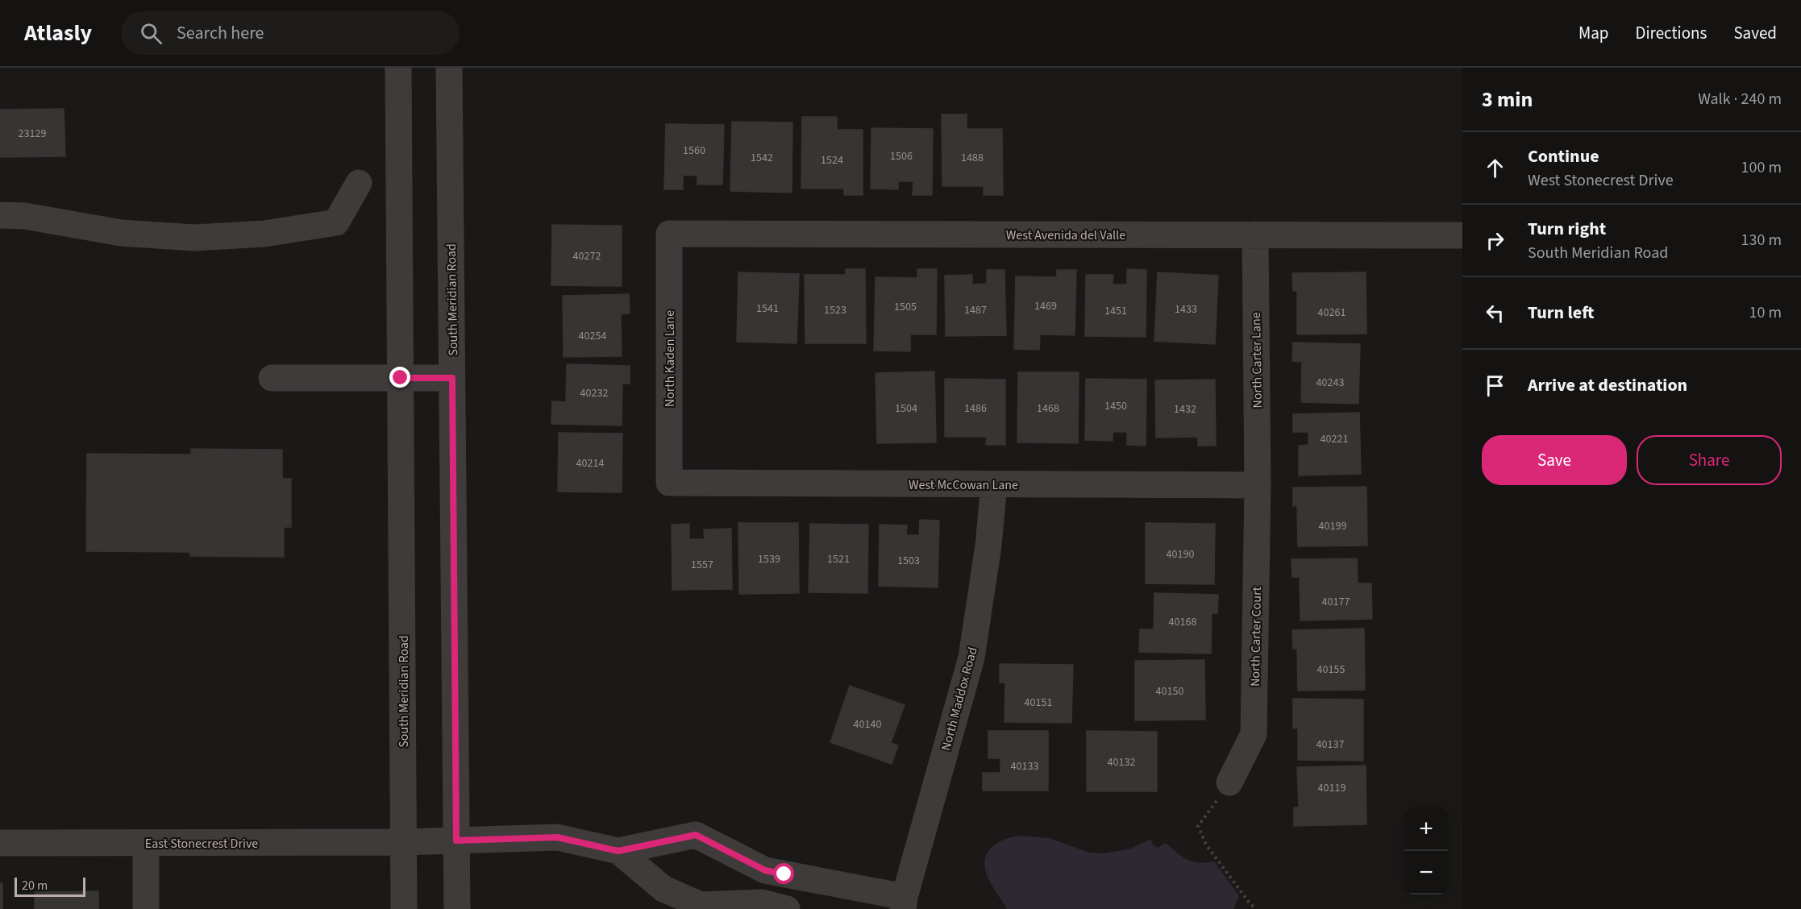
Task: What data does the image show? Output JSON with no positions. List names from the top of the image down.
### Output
{
  "streets": {
    "street": [
      "West Avenida del Valle",
      "South Meridian Road",
      "North Kaden Lane",
      "North Carter Lane",
      "West McCowan Lane",
      "North Carter Court",
      "North Maddox Road",
      "East Stonecrest Drive"
    ]
  },
  "crossings": [
    ["West Avenida del Valle", "North Kaden Lane"],
    ["West Avenida del Valle", "North Carter Lane"],
    ["South Meridian Road", "East Stonecrest Drive"],
    ["North Kaden Lane", "West McCowan Lane"],
    ["North Carter Lane", "West McCowan Lane"],
    ["North Carter Lane", "North Carter Court"],
    ["West McCowan Lane", "North Carter Court"],
    ["West McCowan Lane", "North Maddox Road"]
  ],
  "house_numbers": [
    "23129",
    "1560",
    "1506",
    "1542",
    "1488",
    "1524",
    "40272",
    "1469",
    "1505",
    "1541",
    "1433",
    "1523",
    "1487",
    "1451",
    "40261",
    "40254",
    "40243",
    "40232",
    "1450",
    "1504",
    "1486",
    "1468",
    "1432",
    "40221",
    "40214",
    "40199",
    "40190",
    "1539",
    "1521",
    "1503",
    "1557",
    "40177",
    "40168",
    "40155",
    "40150",
    "40151",
    "40140",
    "40137",
    "40132",
    "40133",
    "40119"
  ],
  "scale_bar": "20 m",
  "page": {
    "header": "Atlasly",
    "search": "Search here",
    "nav": ["Map", "Directions", "Saved"],
    "heading": ["3 min", "Walk · 240 m"],
    "list": [
      ["Continue", "West Stonecrest Drive", "100 m"],
      ["Turn right", "South Meridian Road", "130 m"],
      ["Turn left", "10 m"],
      "Arrive at destination"
    ],
    "buttons": ["Save", "Share"],
    "map_buttons": ["+", "−"],
    "scale": "20 m"
  }
}
